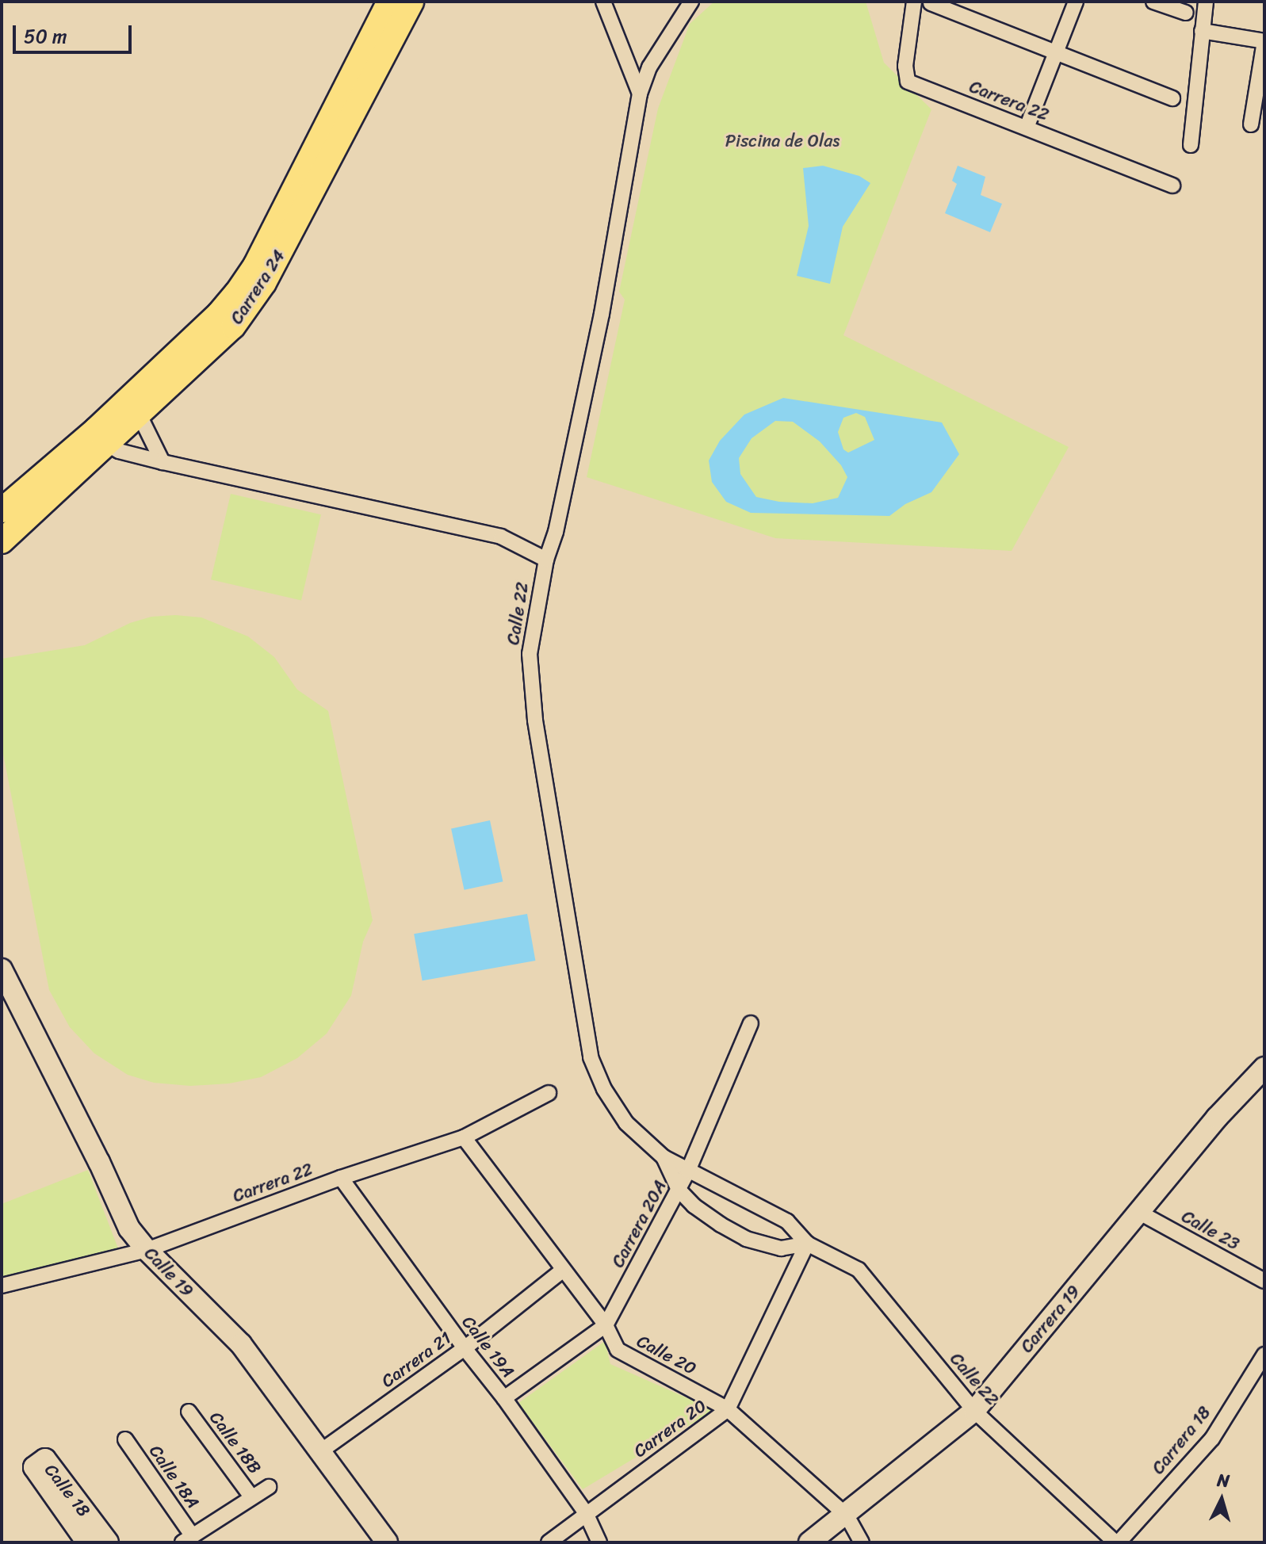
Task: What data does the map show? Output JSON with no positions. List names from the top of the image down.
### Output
{
  "streets": {
    "main road": ["Carrera 24"],
    "street": [
      "Carrera 22",
      "Calle 22",
      "Carrera 20A",
      "Calle 23",
      "Calle 19",
      "Carrera 19",
      "Calle 19A",
      "Calle 20",
      "Carrera 21",
      "Carrera 20",
      "Carrera 18",
      "Calle 18B",
      "Calle 18A",
      "Calle 18"
    ]
  },
  "crossings": [
    ["Carrera 22", "Calle 19"],
    ["Carrera 22", "Calle 19A"],
    ["Carrera 22", "Calle 20"],
    ["Calle 22", "Carrera 20A"],
    ["Calle 22", "Carrera 19"],
    ["Calle 22", "Carrera 20"],
    ["Calle 22", "Carrera 18"],
    ["Carrera 20A", "Calle 19A"],
    ["Carrera 20A", "Calle 20"],
    ["Calle 23", "Carrera 19"],
    ["Calle 19", "Carrera 21"],
    ["Carrera 19", "Calle 20"],
    ["Calle 19A", "Carrera 21"],
    ["Calle 19A", "Carrera 20"],
    ["Calle 20", "Carrera 21"],
    ["Calle 20", "Carrera 20"]
  ],
  "parks": ["Piscina de Olas"],
  "scale_bar": "50 m",
  "north": "top"
}
